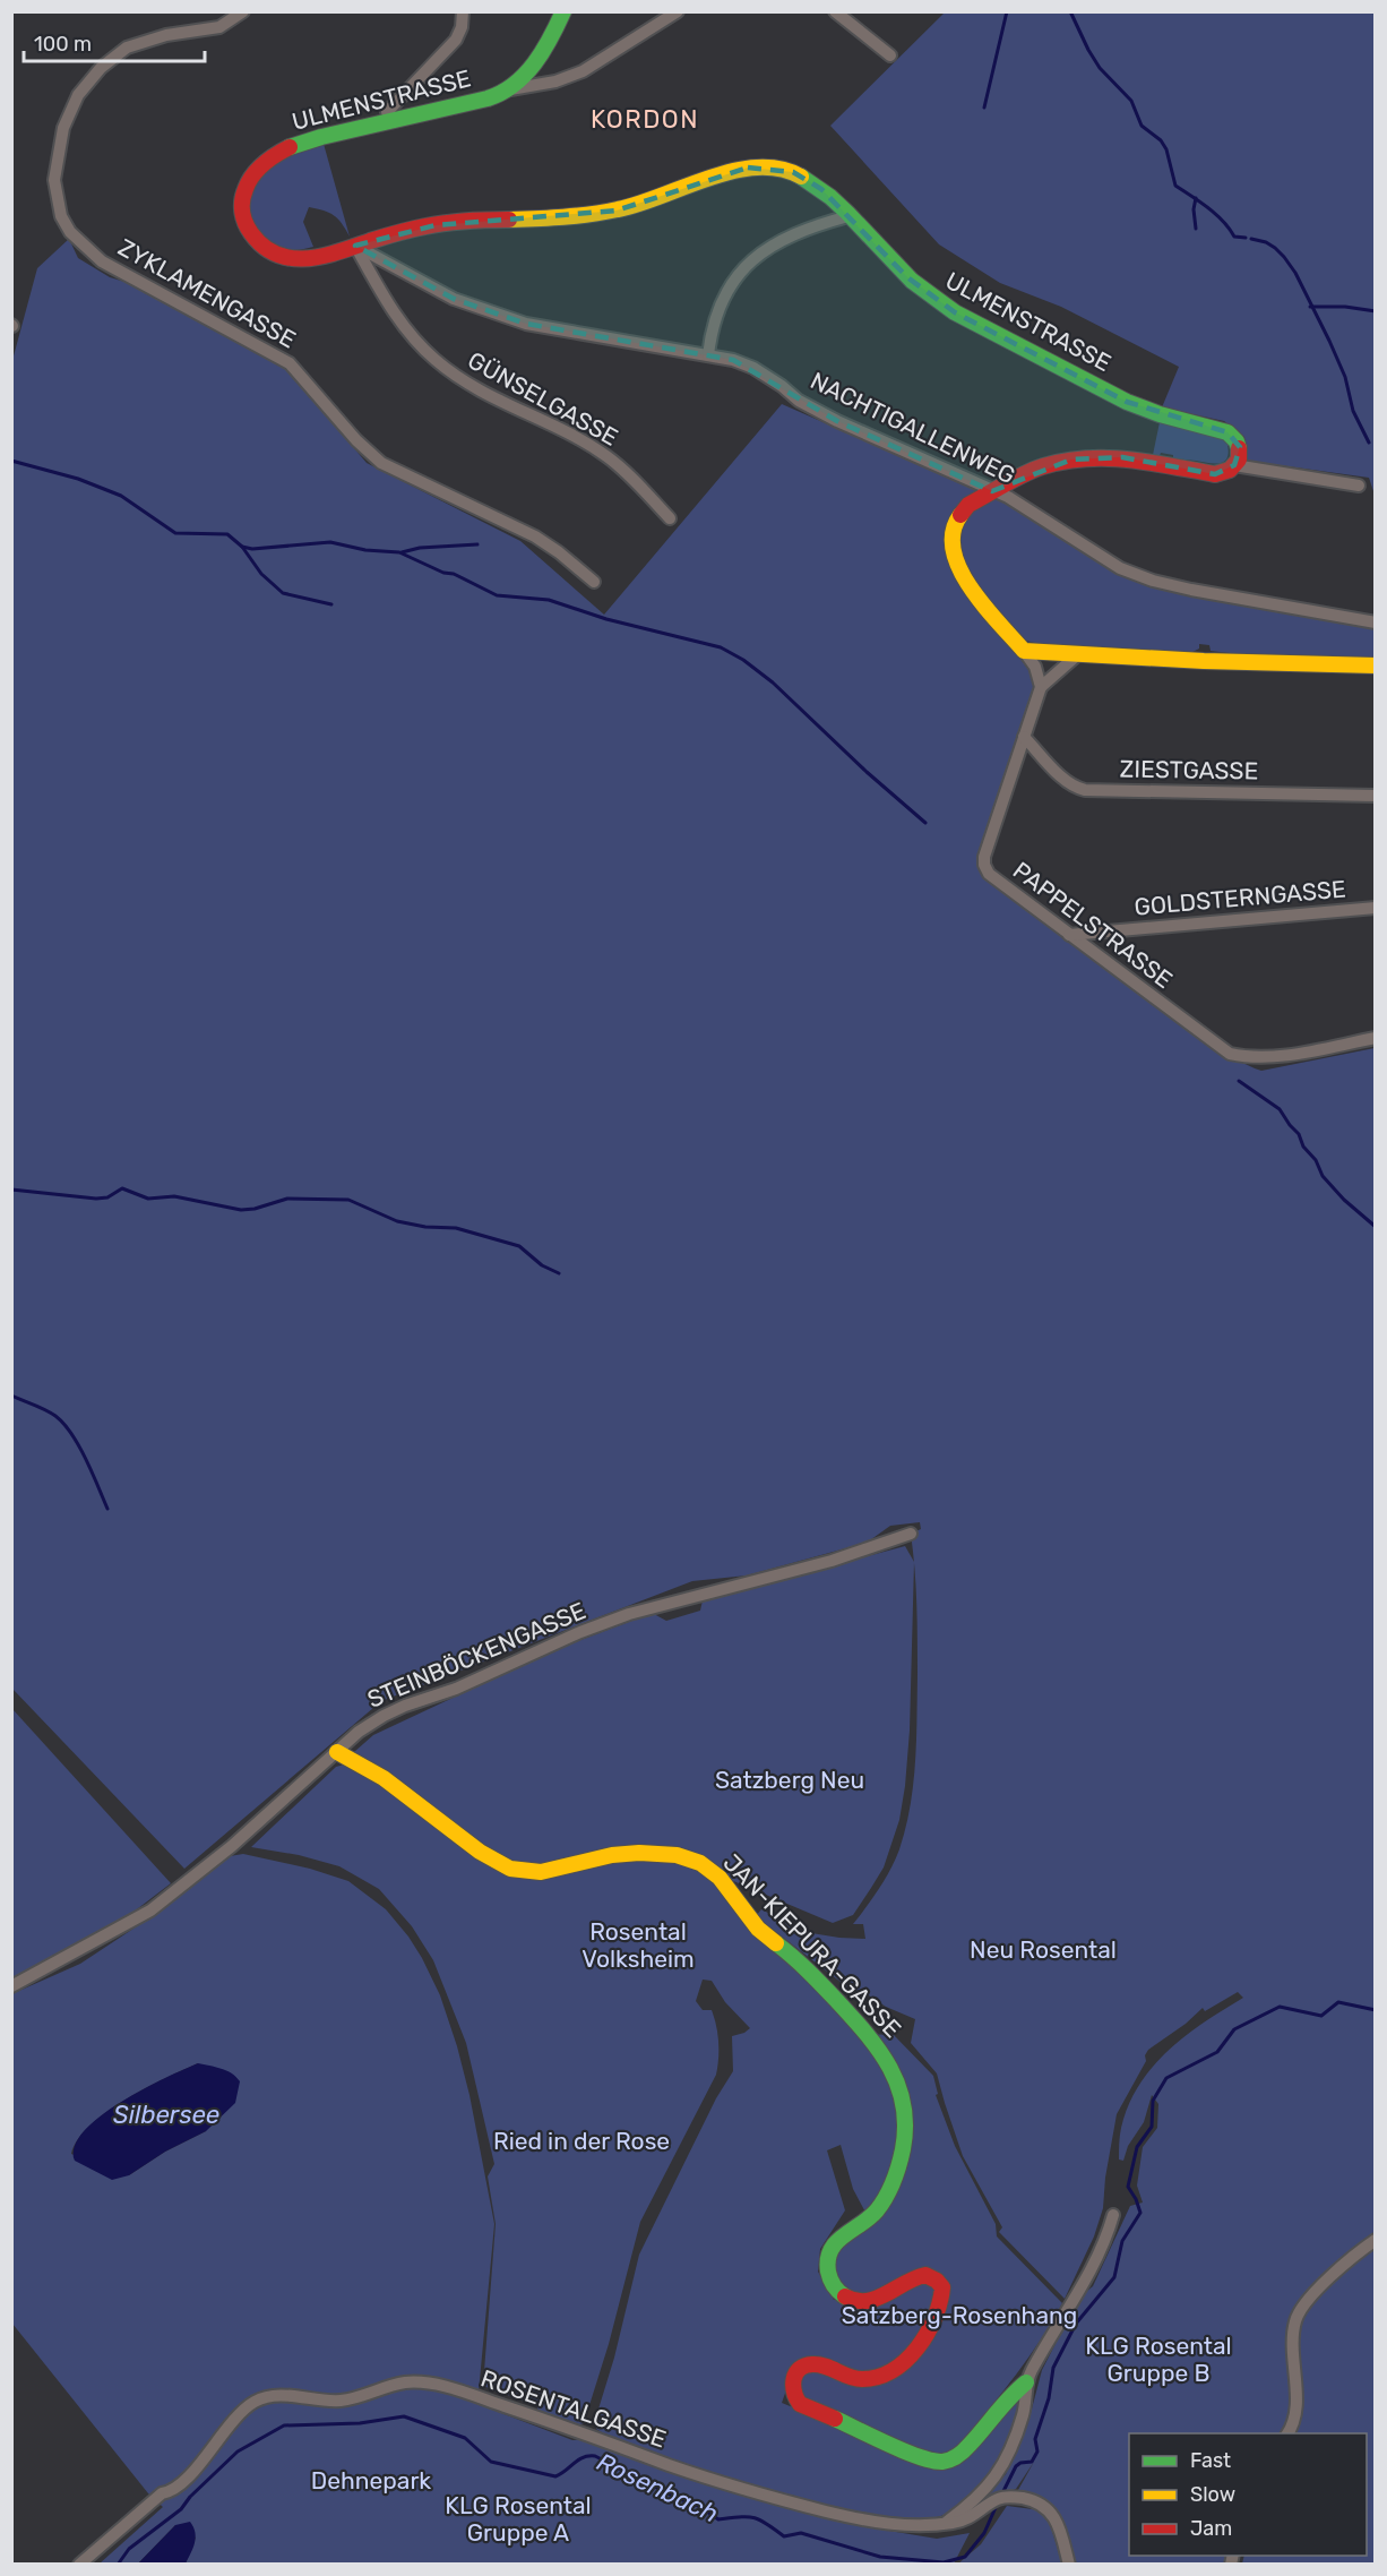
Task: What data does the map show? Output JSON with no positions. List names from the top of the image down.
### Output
{
  "streets": {
    "street": [
      "ULMENSTRASSE",
      "ZYKLAMENGASSE",
      "GÜNSELGASSE",
      "NACHTIGALLENWEG",
      "ZIESTGASSE",
      "GOLDSTERNGASSE",
      "PAPPELSTRASSE",
      "STEINBÖCKENGASSE",
      "JAN-KIEPURA-GASSE",
      "ROSENTALGASSE"
    ]
  },
  "crossings": [
    ["ULMENSTRASSE", "GÜNSELGASSE"],
    ["ULMENSTRASSE", "NACHTIGALLENWEG"],
    ["GÜNSELGASSE", "NACHTIGALLENWEG"],
    ["ZIESTGASSE", "PAPPELSTRASSE"],
    ["GOLDSTERNGASSE", "PAPPELSTRASSE"],
    ["STEINBÖCKENGASSE", "JAN-KIEPURA-GASSE"],
    ["JAN-KIEPURA-GASSE", "ROSENTALGASSE"]
  ],
  "districts": ["KORDON"],
  "water": ["Silbersee", "Rosenbach"],
  "parks": [
    "Satzberg Neu",
    "Rosental Volksheim",
    "Neu Rosental",
    "Ried in der Rose",
    "Satzberg-Rosenhang",
    "KLG Rosental Gruppe B",
    "Dehnepark",
    "KLG Rosental Gruppe A"
  ],
  "legend": ["Fast", "Slow", "Jam"],
  "scale_bar": "100 m"
}
